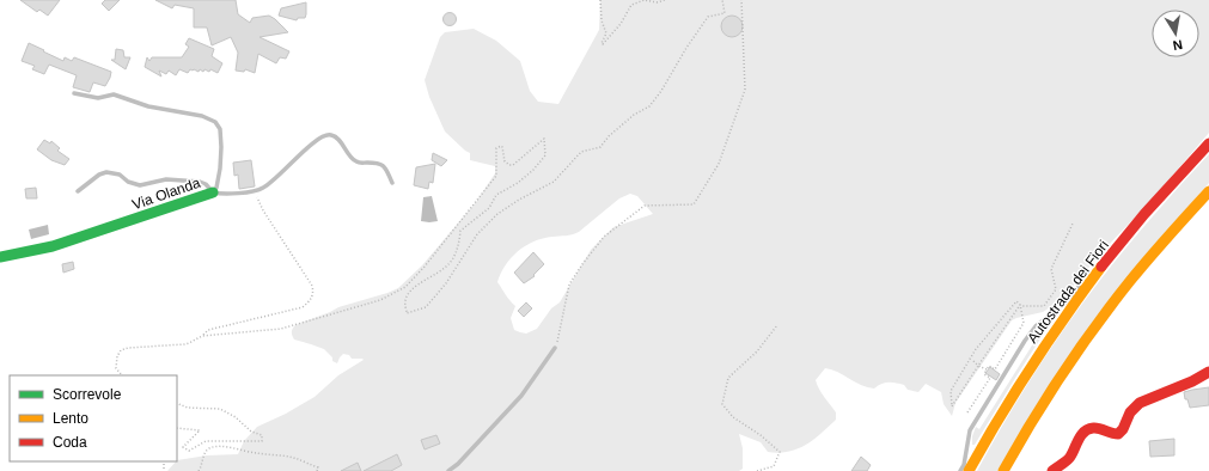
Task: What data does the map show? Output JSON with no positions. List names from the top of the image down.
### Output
{
  "streets": {
    "main road": ["Via Olanda", "Autostrada dei Fiori"]
  },
  "legend": ["Scorrevole", "Lento", "Coda"],
  "north": "bottom"
}
